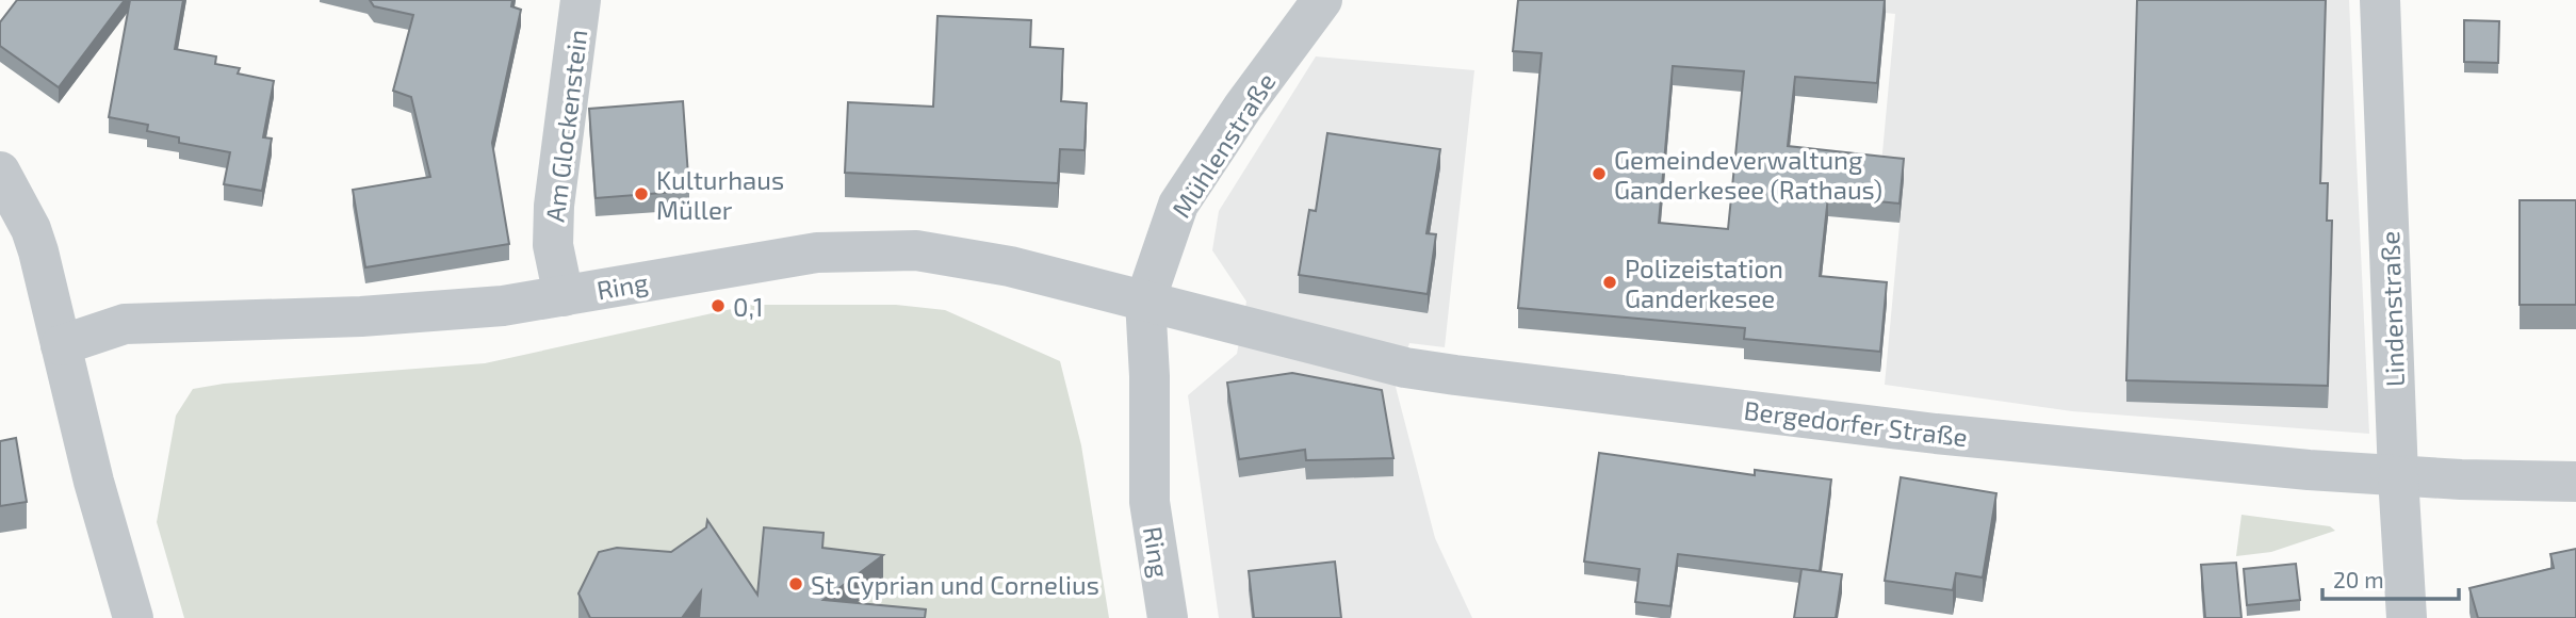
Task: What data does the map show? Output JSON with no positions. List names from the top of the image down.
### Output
{
  "streets": {
    "street": [
      "Am Glockenstein",
      "Mühlenstraße",
      "Ring",
      "Lindenstraße",
      "Bergedorfer Straße"
    ]
  },
  "crossings": [
    ["Am Glockenstein", "Ring"],
    ["Mühlenstraße", "Ring"],
    ["Mühlenstraße", "Bergedorfer Straße"],
    ["Ring", "Bergedorfer Straße"],
    ["Lindenstraße", "Bergedorfer Straße"]
  ],
  "places": [
    "Gemeindeverwaltung Ganderkesee (Rathaus)",
    "Kulturhaus Müller",
    "Polizeistation Ganderkesee",
    "0,1",
    "St. Cyprian und Cornelius"
  ],
  "scale_bar": "20 m"
}
